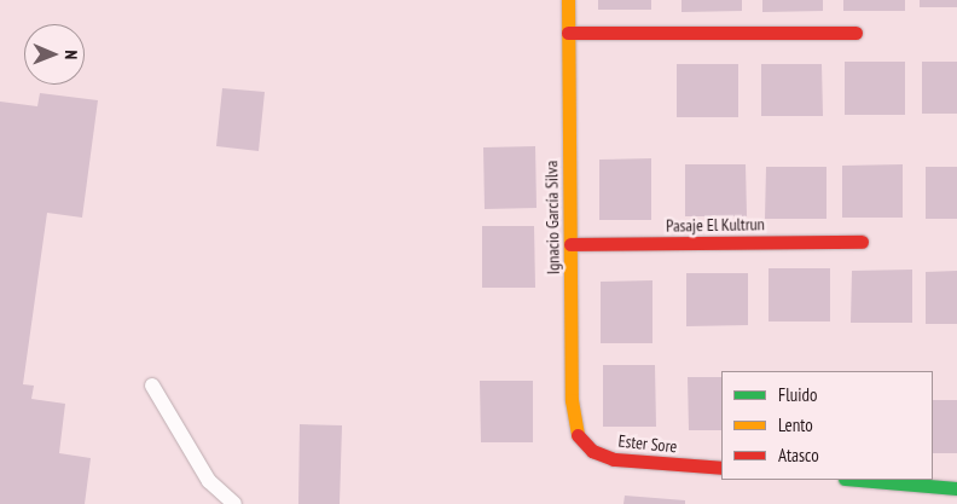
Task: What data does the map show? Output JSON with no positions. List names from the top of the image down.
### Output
{
  "streets": {
    "street": ["Ignacio García Silva", "Pasaje El Kultrun", "Ester Sore"]
  },
  "crossings": [
    ["Ignacio García Silva", "Pasaje El Kultrun"],
    ["Ignacio García Silva", "Ester Sore"]
  ],
  "legend": ["Fluido", "Lento", "Atasco"],
  "north": "right"
}
